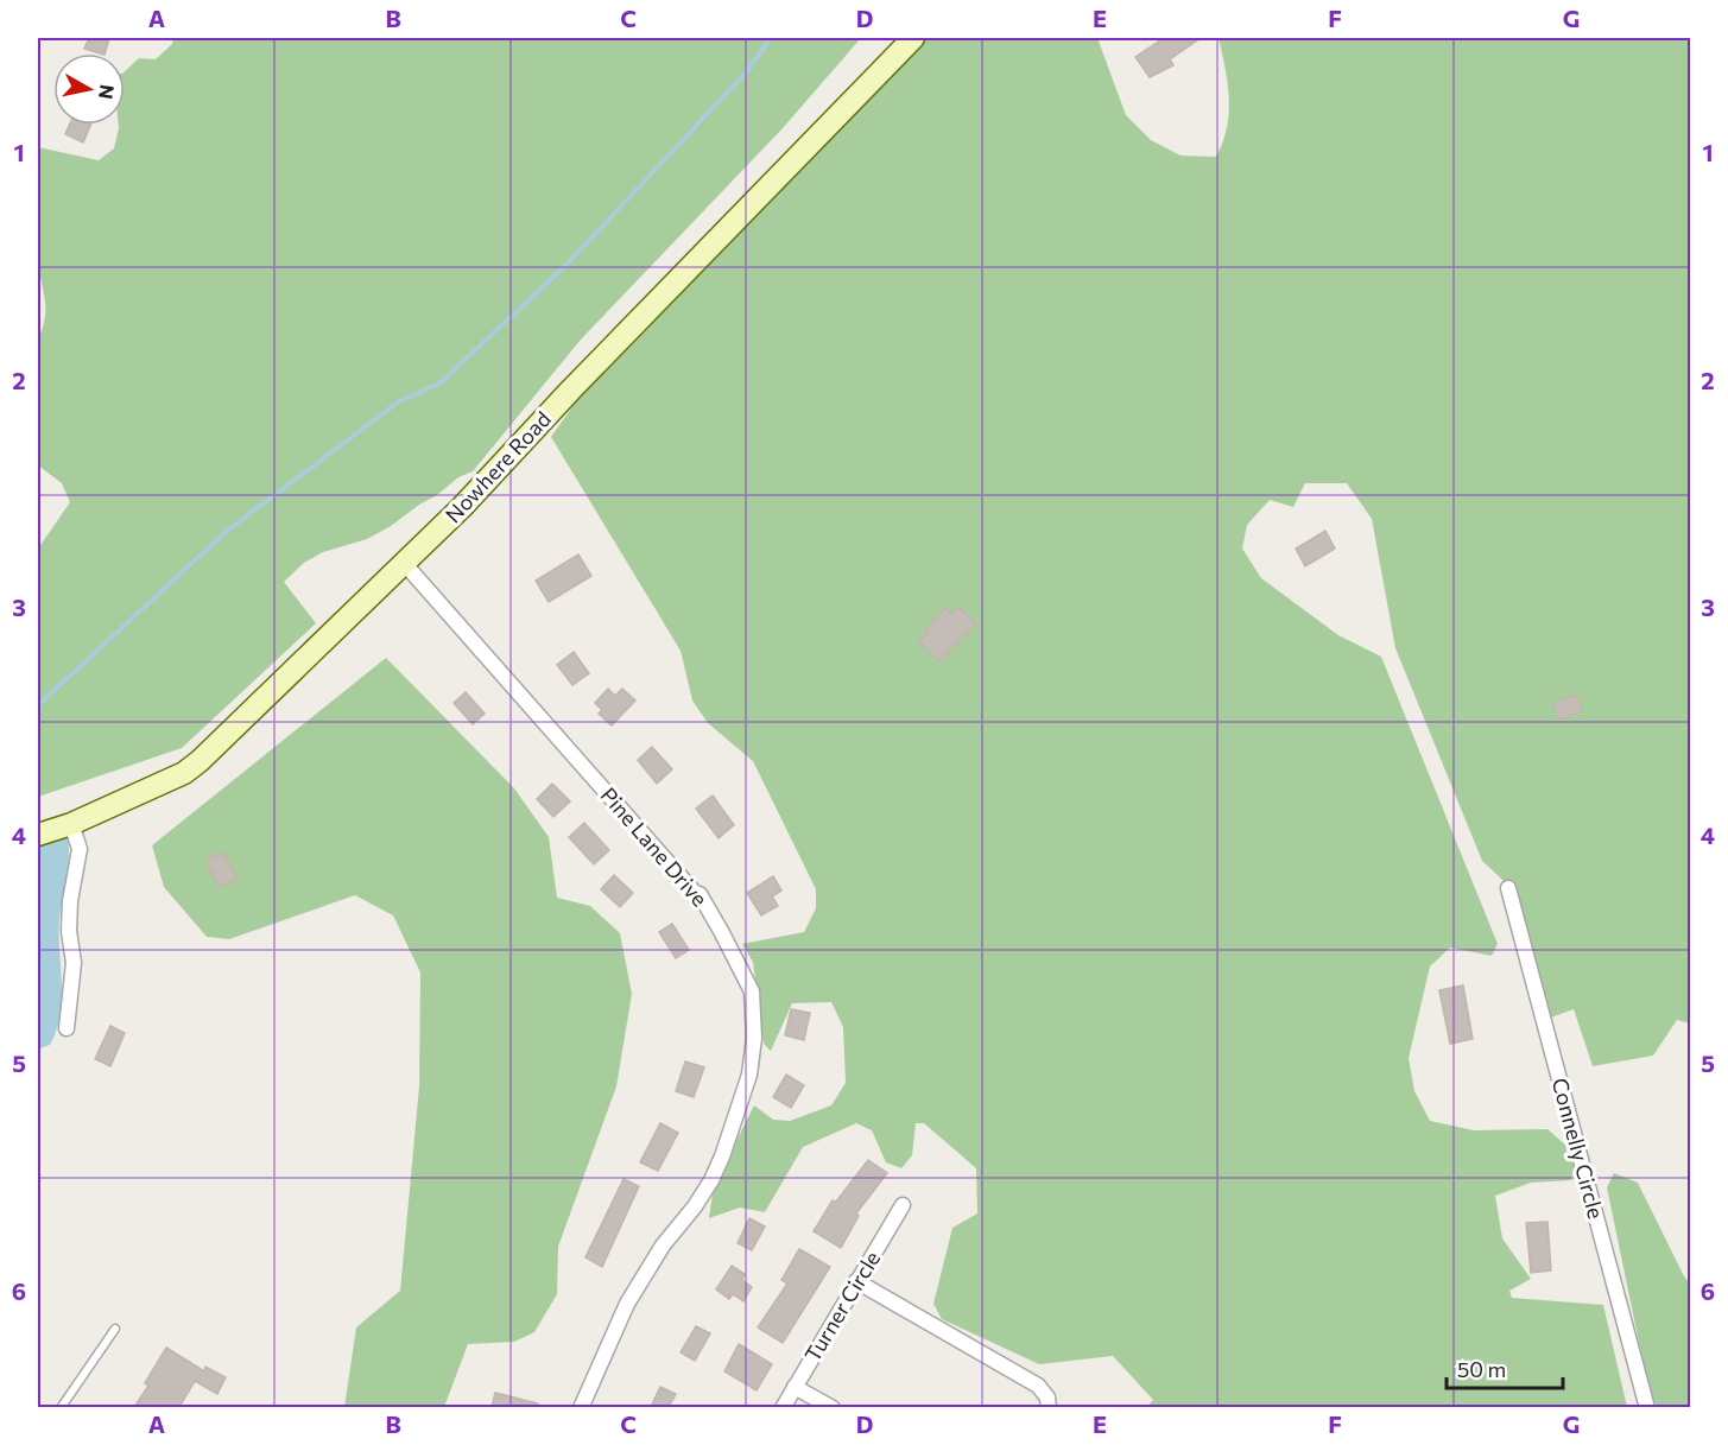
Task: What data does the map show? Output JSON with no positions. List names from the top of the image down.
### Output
{
  "streets": {
    "street": [
      "Nowhere Road",
      "Pine Lane Drive",
      "Connelly Circle",
      "Turner Circle"
    ]
  },
  "crossings": [
    ["Nowhere Road", "Pine Lane Drive"]
  ],
  "scale_bar": "50 m",
  "north": "right",
  "grid": {
    "columns": [
      "A",
      "B",
      "C",
      "D",
      "E",
      "F",
      "G"
    ],
    "rows": [
      "1",
      "2",
      "3",
      "4",
      "5",
      "6"
    ]
  }
}
